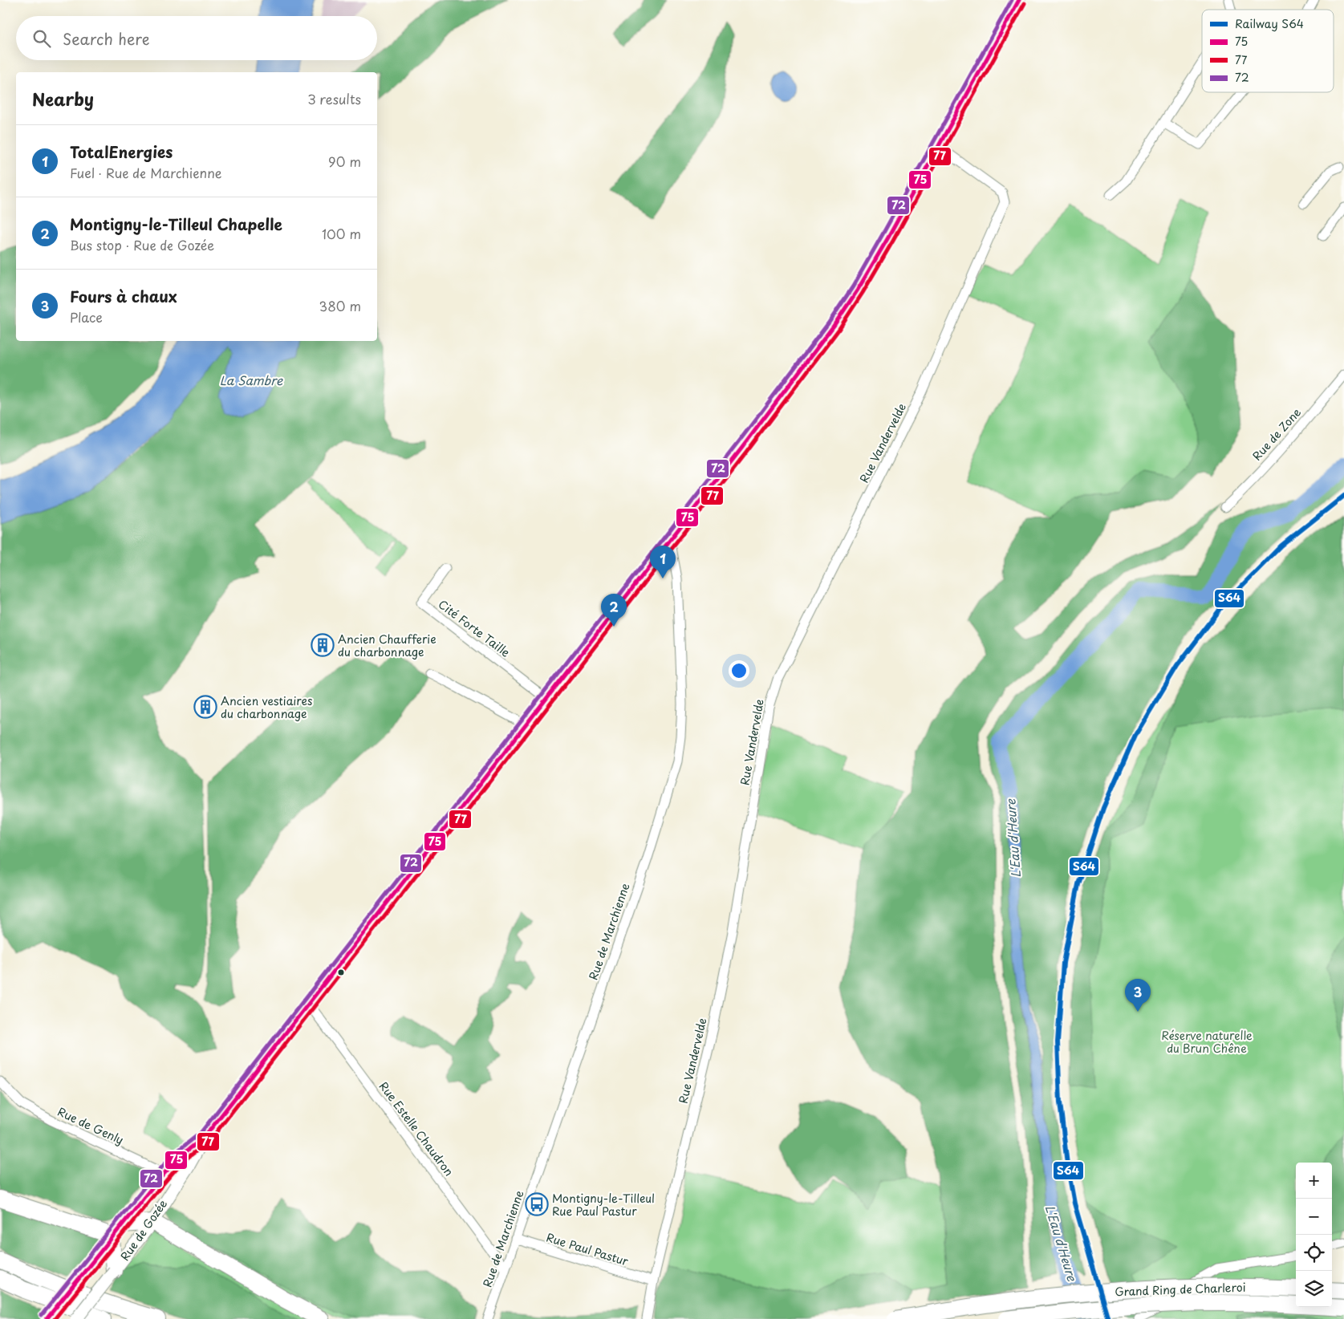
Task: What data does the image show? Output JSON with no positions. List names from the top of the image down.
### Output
{
  "streets": {
    "highway": ["Grand Ring de Charleroi"],
    "main road": ["Rue de Gozée"],
    "street": [
      "Rue de Zone",
      "Rue Vandervelde",
      "Cité Forte Taille",
      "Rue de Marchienne",
      "Rue de Genly",
      "Rue Estelle Chaudron",
      "Rue Paul Pastur"
    ]
  },
  "crossings": [
    ["Rue Vandervelde", "Rue de Gozée"],
    ["Rue Vandervelde", "Rue Paul Pastur"],
    ["Cité Forte Taille", "Rue de Gozée"],
    ["Rue de Marchienne", "Rue Estelle Chaudron"],
    ["Rue de Marchienne", "Rue de Gozée"],
    ["Rue de Marchienne", "Rue Paul Pastur"],
    ["Rue de Genly", "Rue de Gozée"],
    ["Rue Estelle Chaudron", "Rue de Gozée"]
  ],
  "water": ["La Sambre", "L'Eau d'Heure"],
  "parks": ["Réserve naturelle du Brun Chêne"],
  "places": {
    "building": ["Ancien Chaufferie du charbonnage", "Ancien vestiaires du charbonnage"],
    "bus stop": ["Montigny-le-Tilleul Rue Paul Pastur"]
  },
  "lines": [
    "transit line 75",
    "transit line 72",
    "transit line 77",
    "rail line S64"
  ],
  "legend": [
    "Railway S64",
    "75",
    "77",
    "72"
  ],
  "page": {
    "search": "Search here",
    "heading": ["Nearby", "3 results"],
    "list": [
      {
        "mark": "1",
        "name": "TotalEnergies",
        "note": "Fuel · Rue de Marchienne",
        "value": "90 m"
      },
      {
        "mark": "2",
        "name": "Montigny-le-Tilleul Chapelle",
        "note": "Bus stop · Rue de Gozée",
        "value": "100 m"
      },
      {
        "mark": "3",
        "name": "Fours à chaux",
        "note": "Place",
        "value": "380 m"
      }
    ],
    "pins": ["1", "2", "3"],
    "map_buttons": ["+", "−"]
  }
}
